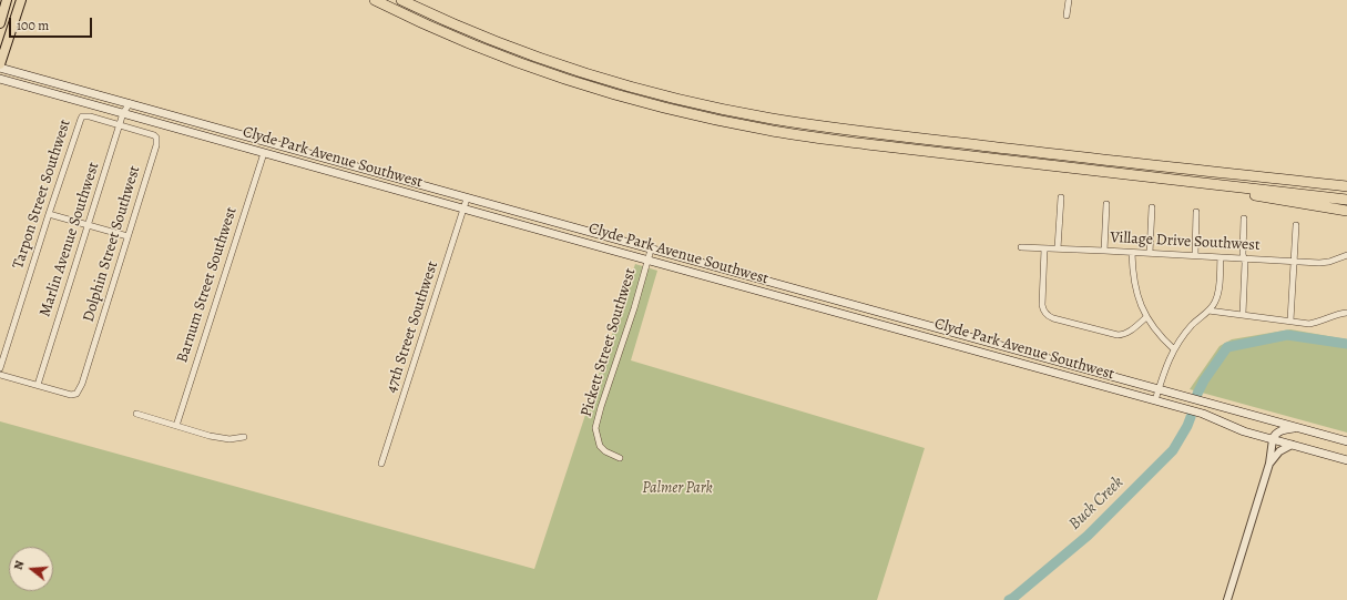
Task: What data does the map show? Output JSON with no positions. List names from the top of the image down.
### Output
{
  "streets": {
    "main road": ["Clyde Park Avenue Southwest"],
    "street": [
      "Tarpon Street Southwest",
      "Marlin Avenue Southwest",
      "Village Drive Southwest",
      "Dolphin Street Southwest",
      "Barnum Street Southwest",
      "47th Street Southwest",
      "Pickett Street Southwest"
    ]
  },
  "crossings": [
    ["Clyde Park Avenue Southwest", "Marlin Avenue Southwest"],
    ["Clyde Park Avenue Southwest", "Barnum Street Southwest"],
    ["Clyde Park Avenue Southwest", "47th Street Southwest"],
    ["Clyde Park Avenue Southwest", "Pickett Street Southwest"],
    ["Tarpon Street Southwest", "Marlin Avenue Southwest"],
    ["Tarpon Street Southwest", "Dolphin Street Southwest"],
    ["Marlin Avenue Southwest", "Dolphin Street Southwest"]
  ],
  "water": ["Buck Creek"],
  "parks": ["Palmer Park"],
  "scale_bar": "100 m",
  "north": "left"
}
